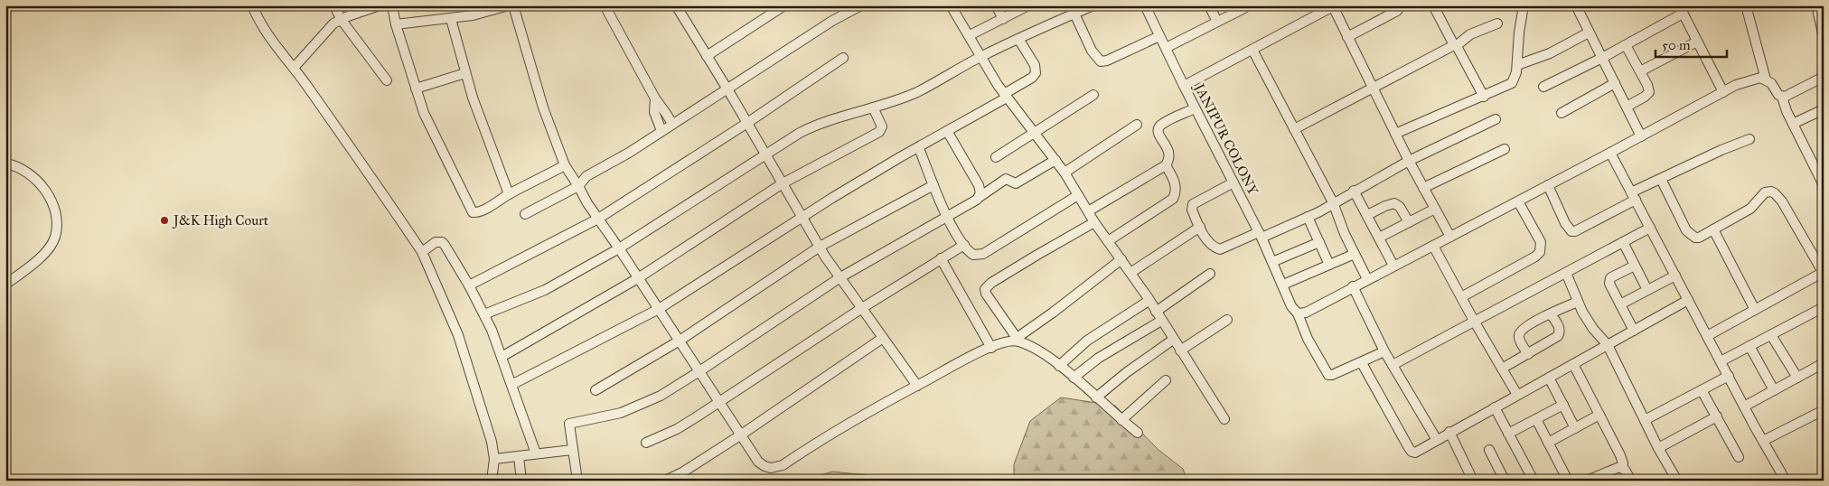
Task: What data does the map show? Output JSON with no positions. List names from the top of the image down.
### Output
{
  "streets": {
    "street": ["JANIPUR COLONY"]
  },
  "places": ["J&K High Court"],
  "scale_bar": "50 m"
}
